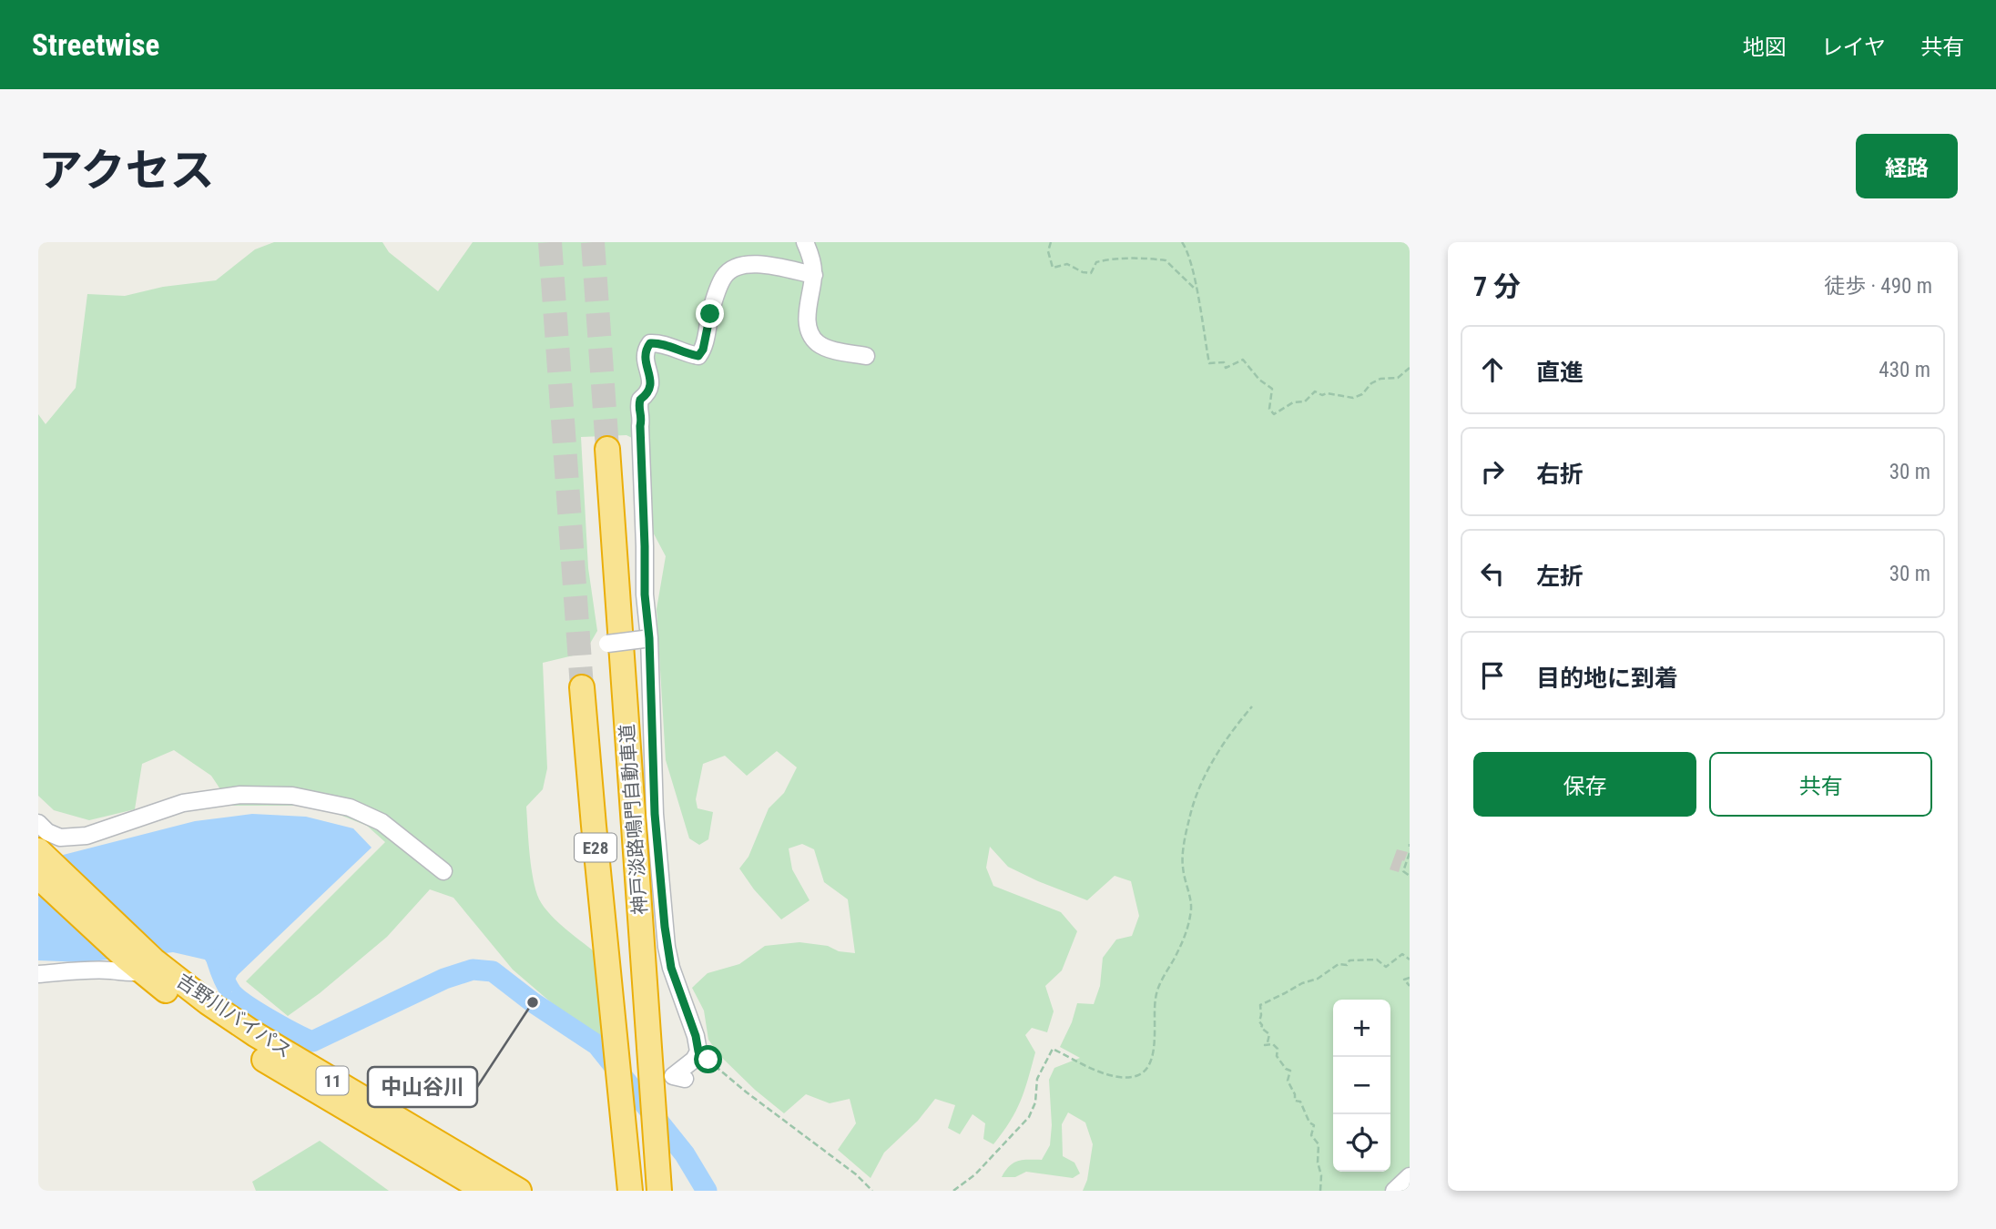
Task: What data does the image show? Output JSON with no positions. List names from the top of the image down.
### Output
{
  "streets": {
    "highway": [
      "神戸淡路鳴門自動車道",
      "E28",
      "吉野川バイパス",
      "11"
    ]
  },
  "places": ["中山谷川"],
  "page": {
    "header": "Streetwise",
    "nav": ["地図", "レイヤ", "共有"],
    "title": "アクセス",
    "buttons": [
      "経路",
      ["保存", "共有"]
    ],
    "heading": ["7 分", "徒歩 · 490 m"],
    "list": [
      ["直進", "430 m"],
      ["右折", "30 m"],
      ["左折", "30 m"],
      "目的地に到着"
    ],
    "map_buttons": ["+", "−"]
  }
}
